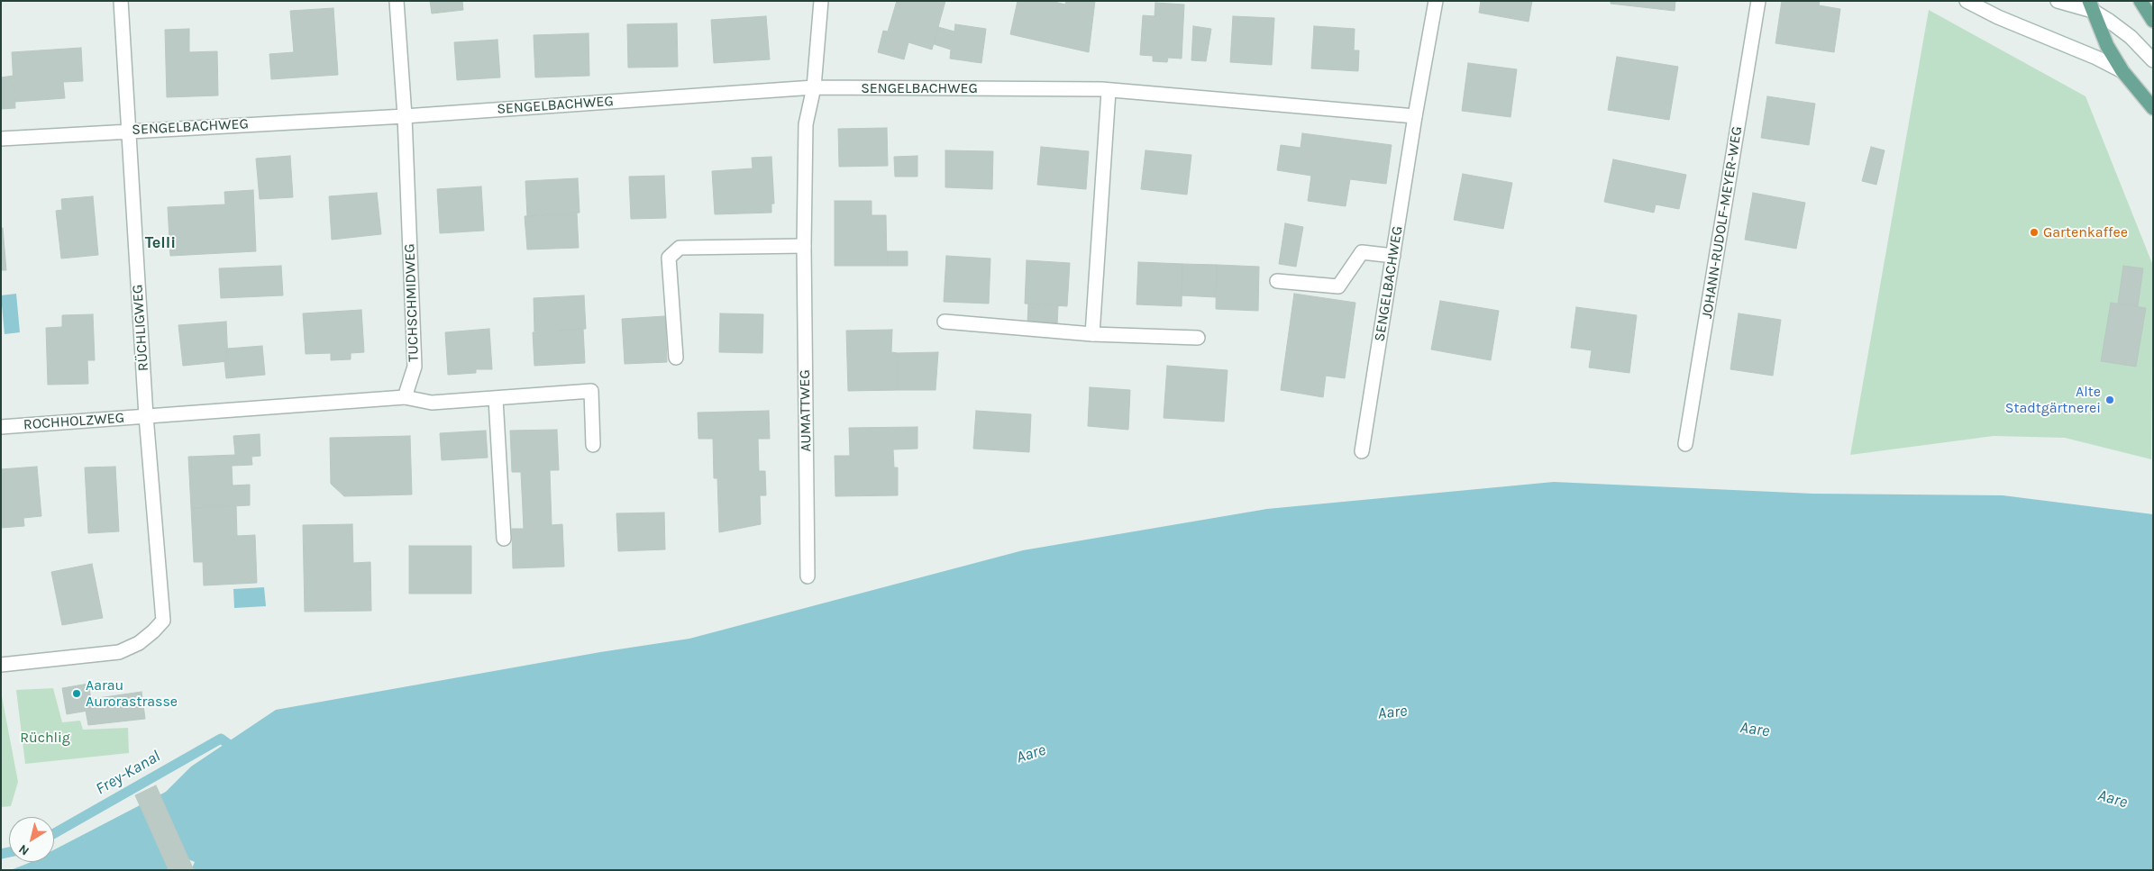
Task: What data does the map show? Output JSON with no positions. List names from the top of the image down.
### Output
{
  "streets": {
    "street": [
      "SENGELBACHWEG",
      "JOHANN-RUDOLF-MEYER-WEG",
      "TUCHSCHMIDWEG",
      "RÜCHLIGWEG",
      "AUMATTWEG",
      "ROCHHOLZWEG"
    ]
  },
  "crossings": [
    ["SENGELBACHWEG", "TUCHSCHMIDWEG"],
    ["SENGELBACHWEG", "RÜCHLIGWEG"],
    ["SENGELBACHWEG", "AUMATTWEG"],
    ["RÜCHLIGWEG", "ROCHHOLZWEG"]
  ],
  "districts": ["Telli"],
  "water": ["Aare", "Frey-Kanal"],
  "parks": ["Rüchlig"],
  "places": ["Gartenkaffee", "Alte Stadtgärtnerei", "Aarau Aurorastrasse"],
  "north": "bottom left"
}
